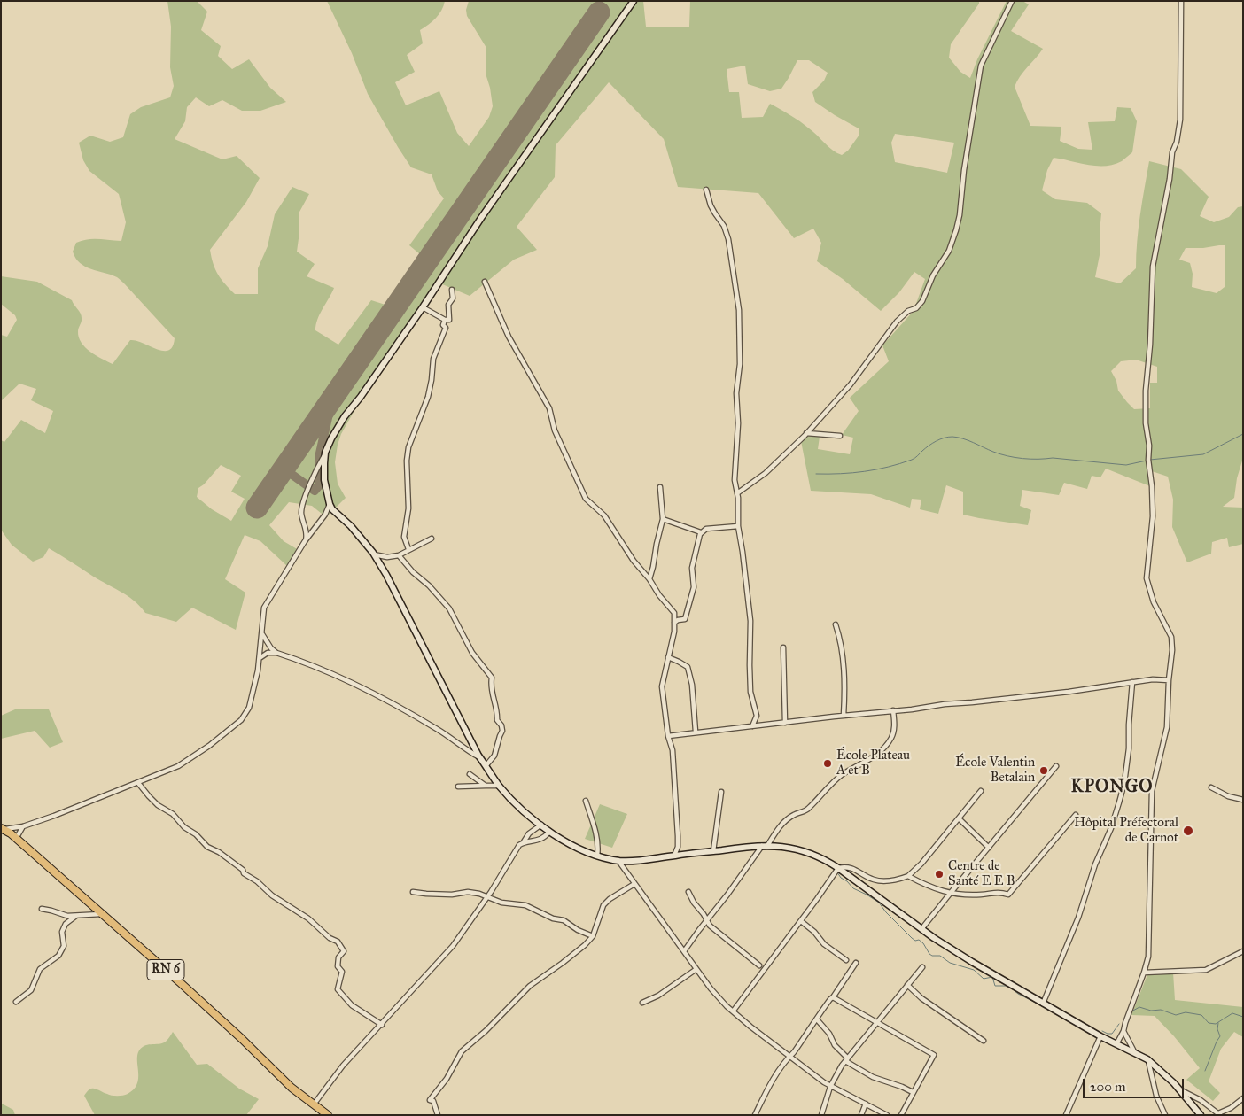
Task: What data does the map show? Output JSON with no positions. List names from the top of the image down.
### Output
{
  "streets": {
    "main road": ["RN 6"]
  },
  "districts": ["KPONGO"],
  "places": [
    "École Plateau A et B",
    "École Valentin Betalain",
    "Hôpital Préfectoral de Carnot",
    "Centre de Santé E E B"
  ],
  "scale_bar": "200 m"
}
